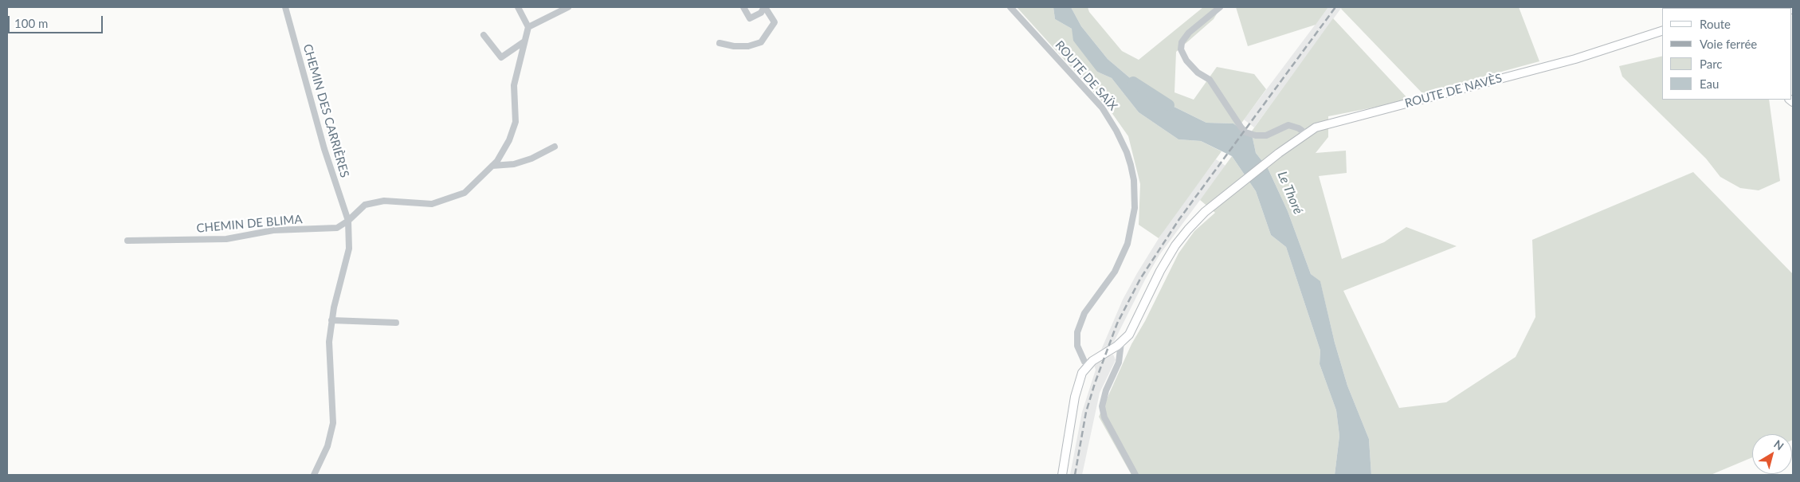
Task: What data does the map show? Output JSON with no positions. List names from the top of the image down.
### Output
{
  "streets": {
    "main road": ["ROUTE DE NAVÈS"],
    "street": ["ROUTE DE SAÏX", "CHEMIN DES CARRIÈRES", "CHEMIN DE BLIMA"]
  },
  "crossings": [
    ["ROUTE DE SAÏX", "ROUTE DE NAVÈS"],
    ["CHEMIN DES CARRIÈRES", "CHEMIN DE BLIMA"]
  ],
  "water": ["Le Thoré"],
  "legend": [
    "Route",
    "Voie ferrée",
    "Parc",
    "Eau"
  ],
  "scale_bar": "100 m",
  "north": "top right"
}
